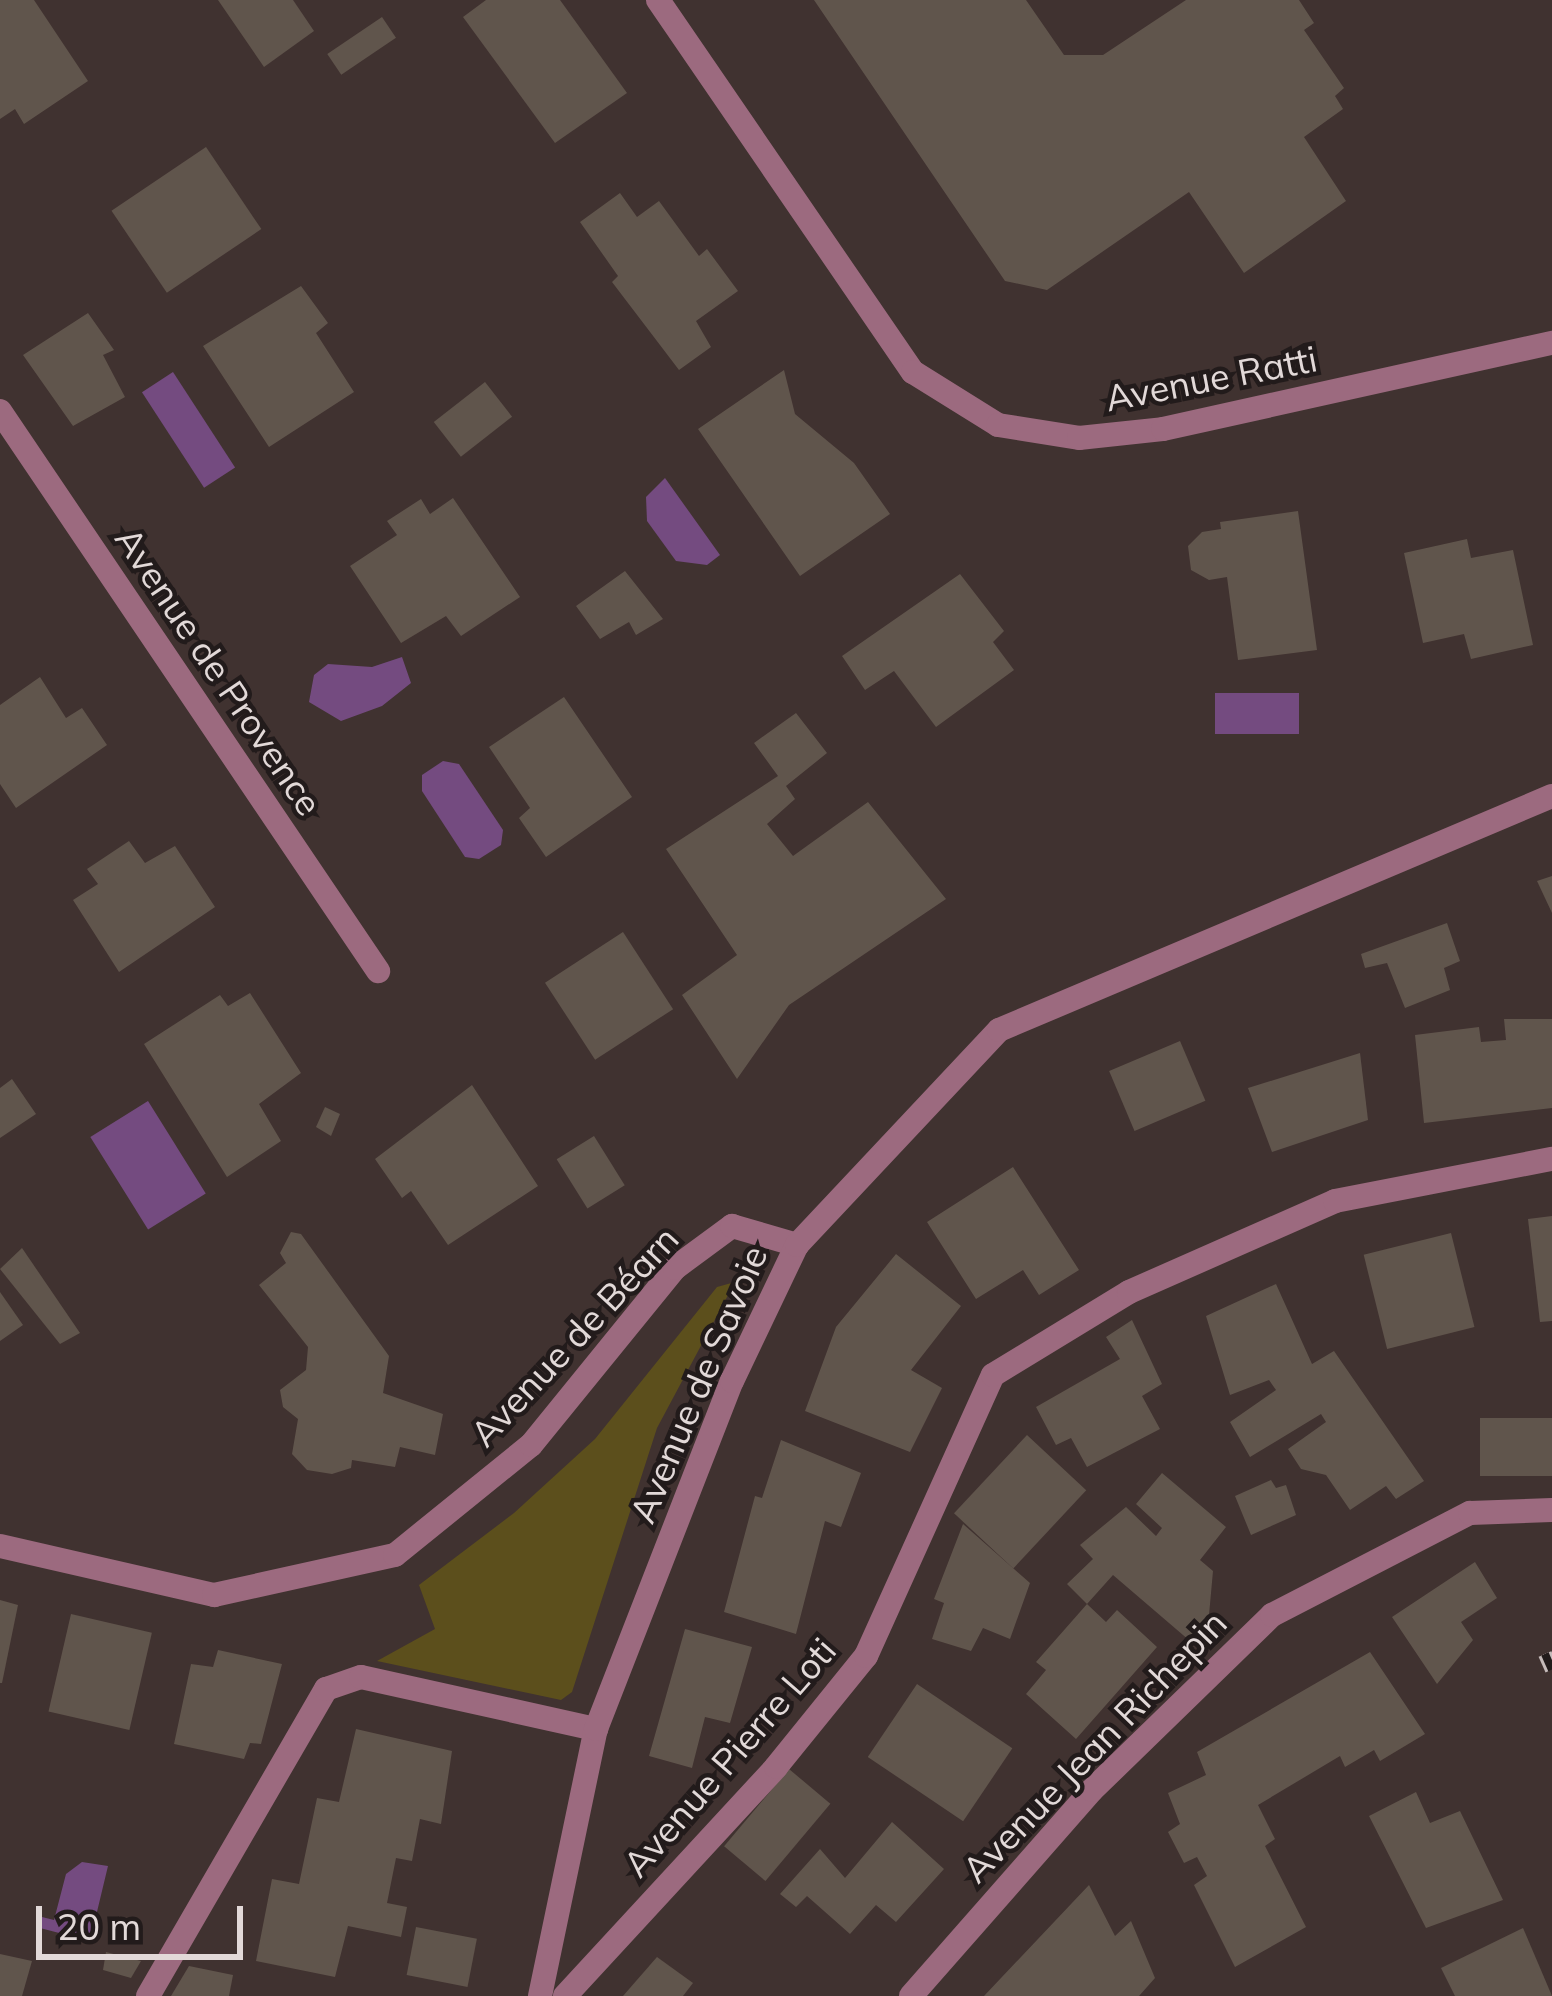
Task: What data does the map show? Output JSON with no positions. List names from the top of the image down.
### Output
{
  "streets": {
    "street": [
      "Avenue Ratti",
      "Avenue de Provence",
      "Avenue de Béarn",
      "Avenue de Savoie",
      "Avenue Jean Richepin",
      "Avenue Pierre Loti"
    ]
  },
  "crossings": [
    ["Avenue de Béarn", "Avenue de Savoie"]
  ],
  "scale_bar": "20 m"
}
